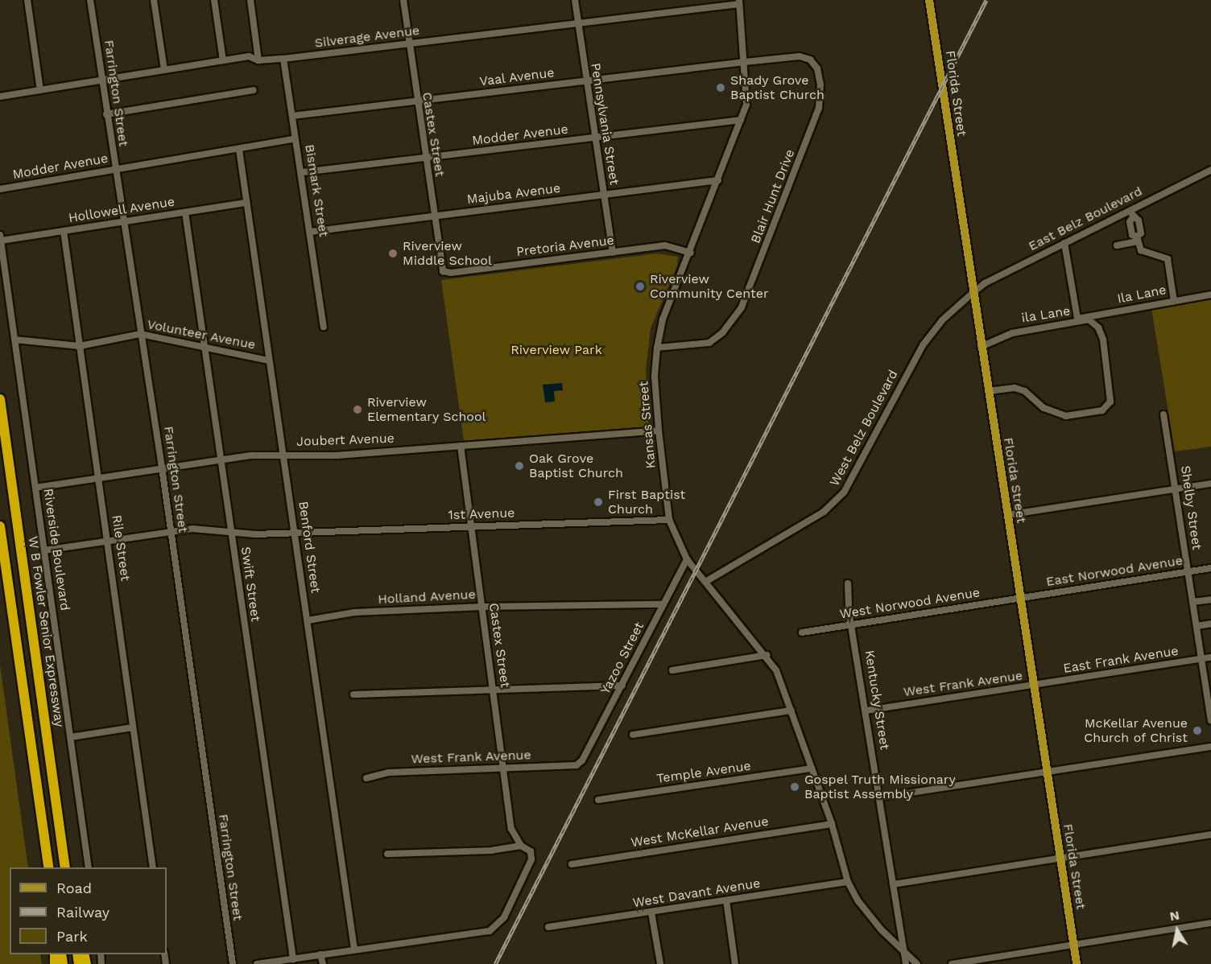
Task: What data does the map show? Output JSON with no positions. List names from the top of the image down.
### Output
{
  "streets": {
    "highway": ["W B Fowler Senior Expressway"],
    "main road": ["Florida Street"],
    "street": [
      "Silverage Avenue",
      "Vaal Avenue",
      "Farrington Street",
      "Pennsylvania Street",
      "Castex Street",
      "Modder Avenue",
      "Bismark Street",
      "Majuba Avenue",
      "Blair Hunt Drive",
      "Hollowell Avenue",
      "East Belz Boulevard",
      "Pretoria Avenue",
      "Ila Lane",
      "ila Lane",
      "Volunteer Avenue",
      "Kansas Street",
      "West Belz Boulevard",
      "Joubert Avenue",
      "Shelby Street",
      "1st Avenue",
      "Benford Street",
      "Rile Street",
      "Riverside Boulevard",
      "East Norwood Avenue",
      "Swift Street",
      "Holland Avenue",
      "West Norwood Avenue",
      "Yazoo Street",
      "East Frank Avenue",
      "West Frank Avenue",
      "Kentucky Street",
      "Temple Avenue",
      "West McKellar Avenue",
      "West Davant Avenue"
    ]
  },
  "crossings": [
    ["Silverage Avenue", "Farrington Street"],
    ["Silverage Avenue", "Pennsylvania Street"],
    ["Silverage Avenue", "Castex Street"],
    ["Silverage Avenue", "Bismark Street"],
    ["Silverage Avenue", "Kansas Street"],
    ["Vaal Avenue", "Pennsylvania Street"],
    ["Vaal Avenue", "Castex Street"],
    ["Vaal Avenue", "Bismark Street"],
    ["Vaal Avenue", "Blair Hunt Drive"],
    ["Vaal Avenue", "Kansas Street"],
    ["Farrington Street", "Modder Avenue"],
    ["Farrington Street", "Hollowell Avenue"],
    ["Farrington Street", "Volunteer Avenue"],
    ["Farrington Street", "Joubert Avenue"],
    ["Farrington Street", "1st Avenue"],
    ["Florida Street", "East Belz Boulevard"],
    ["Florida Street", "ila Lane"],
    ["Florida Street", "West Belz Boulevard"],
    ["Florida Street", "East Norwood Avenue"],
    ["Florida Street", "West Norwood Avenue"],
    ["Florida Street", "East Frank Avenue"],
    ["Florida Street", "West Frank Avenue"],
    ["Pennsylvania Street", "Modder Avenue"],
    ["Pennsylvania Street", "Majuba Avenue"],
    ["Pennsylvania Street", "Pretoria Avenue"],
    ["Castex Street", "Modder Avenue"],
    ["Castex Street", "Majuba Avenue"],
    ["Castex Street", "Pretoria Avenue"],
    ["Castex Street", "Joubert Avenue"],
    ["Castex Street", "1st Avenue"],
    ["Castex Street", "Holland Avenue"],
    ["Castex Street", "West Frank Avenue"],
    ["Modder Avenue", "Bismark Street"],
    ["Modder Avenue", "Kansas Street"],
    ["Modder Avenue", "Benford Street"],
    ["Bismark Street", "Majuba Avenue"],
    ["Majuba Avenue", "Kansas Street"],
    ["Blair Hunt Drive", "Kansas Street"],
    ["Hollowell Avenue", "Benford Street"],
    ["Hollowell Avenue", "Rile Street"],
    ["Hollowell Avenue", "Riverside Boulevard"],
    ["Hollowell Avenue", "Swift Street"],
    ["East Belz Boulevard", "Ila Lane"],
    ["East Belz Boulevard", "West Belz Boulevard"],
    ["Pretoria Avenue", "Kansas Street"],
    ["Volunteer Avenue", "Benford Street"],
    ["Volunteer Avenue", "Rile Street"],
    ["Volunteer Avenue", "Riverside Boulevard"],
    ["Volunteer Avenue", "Swift Street"],
    ["Kansas Street", "West Belz Boulevard"],
    ["Kansas Street", "Joubert Avenue"],
    ["Kansas Street", "1st Avenue"],
    ["Kansas Street", "Yazoo Street"],
    ["Kansas Street", "Kentucky Street"],
    ["Kansas Street", "Temple Avenue"],
    ["Kansas Street", "West McKellar Avenue"],
    ["Kansas Street", "West Davant Avenue"],
    ["Joubert Avenue", "Benford Street"],
    ["Joubert Avenue", "Rile Street"],
    ["Joubert Avenue", "Riverside Boulevard"],
    ["Joubert Avenue", "Swift Street"],
    ["Shelby Street", "East Norwood Avenue"],
    ["Shelby Street", "East Frank Avenue"],
    ["1st Avenue", "Benford Street"],
    ["1st Avenue", "Rile Street"],
    ["1st Avenue", "Riverside Boulevard"],
    ["1st Avenue", "Swift Street"],
    ["Benford Street", "Holland Avenue"],
    ["East Norwood Avenue", "West Norwood Avenue"],
    ["Holland Avenue", "Yazoo Street"],
    ["West Norwood Avenue", "Kentucky Street"],
    ["Yazoo Street", "West Frank Avenue"],
    ["East Frank Avenue", "West Frank Avenue"],
    ["West Frank Avenue", "Kentucky Street"]
  ],
  "parks": ["Riverview Park"],
  "places": [
    "Shady Grove Baptist Church",
    "Riverview Middle School",
    "Riverview Community Center",
    "Riverview Elementary School",
    "Oak Grove Baptist Church",
    "First Baptist Church",
    "McKellar Avenue Church of Christ",
    "Gospel Truth Missionary Baptist Assembly"
  ],
  "legend": ["Road", "Railway", "Park"],
  "north": "top"
}
